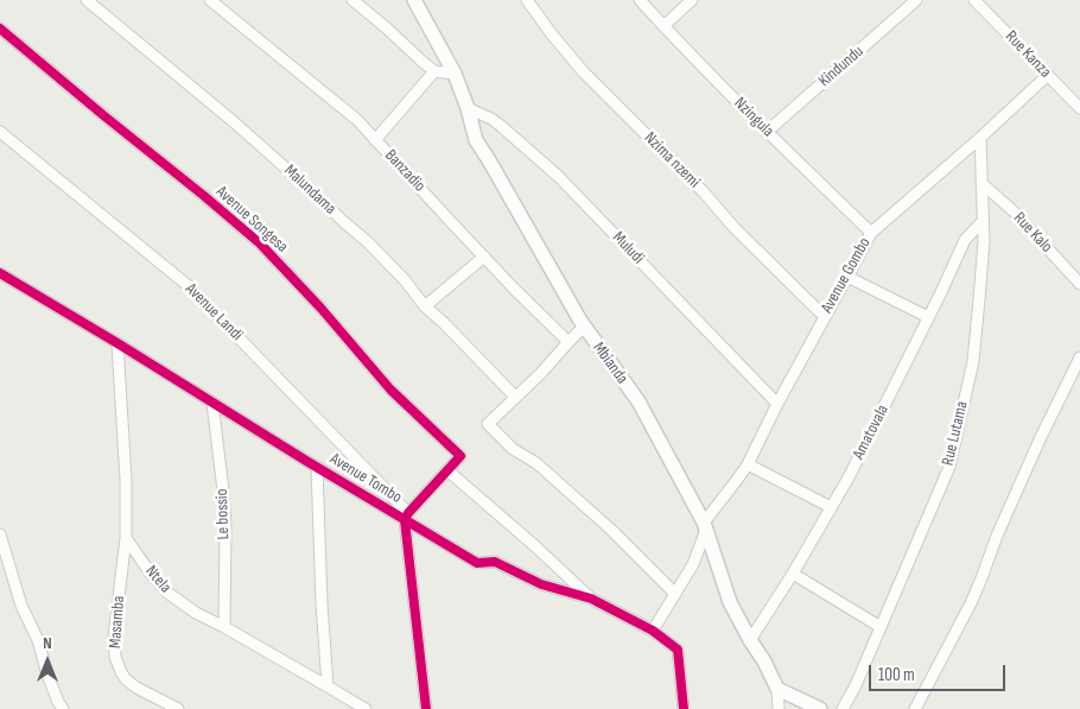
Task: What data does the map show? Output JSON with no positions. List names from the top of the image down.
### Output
{
  "streets": {
    "street": [
      "Rue Kanza",
      "Kindundu",
      "Nzingula",
      "Nzima nzemi",
      "Banzadio",
      "Malundama",
      "Avenue Songesa",
      "Rue Kalo",
      "Muludi",
      "Avenue Gombo",
      "Avenue Landi",
      "Mbianda",
      "Amatovala",
      "Rue Lutama",
      "Avenue Tombo",
      "Le bossio",
      "Ntela",
      "Masamba"
    ]
  },
  "crossings": [
    ["Rue Kanza", "Avenue Gombo"],
    ["Kindundu", "Nzingula"],
    ["Nzingula", "Avenue Gombo"],
    ["Nzima nzemi", "Avenue Gombo"],
    ["Rue Kalo", "Rue Lutama"],
    ["Muludi", "Avenue Gombo"],
    ["Muludi", "Mbianda"],
    ["Avenue Gombo", "Mbianda"],
    ["Avenue Gombo", "Rue Lutama"],
    ["Avenue Gombo", "Avenue Tombo"],
    ["Avenue Landi", "Avenue Tombo"],
    ["Mbianda", "Amatovala"],
    ["Amatovala", "Rue Lutama"],
    ["Avenue Tombo", "Le bossio"],
    ["Le bossio", "Ntela"],
    ["Ntela", "Masamba"]
  ],
  "scale_bar": "100 m",
  "north": "top"
}
